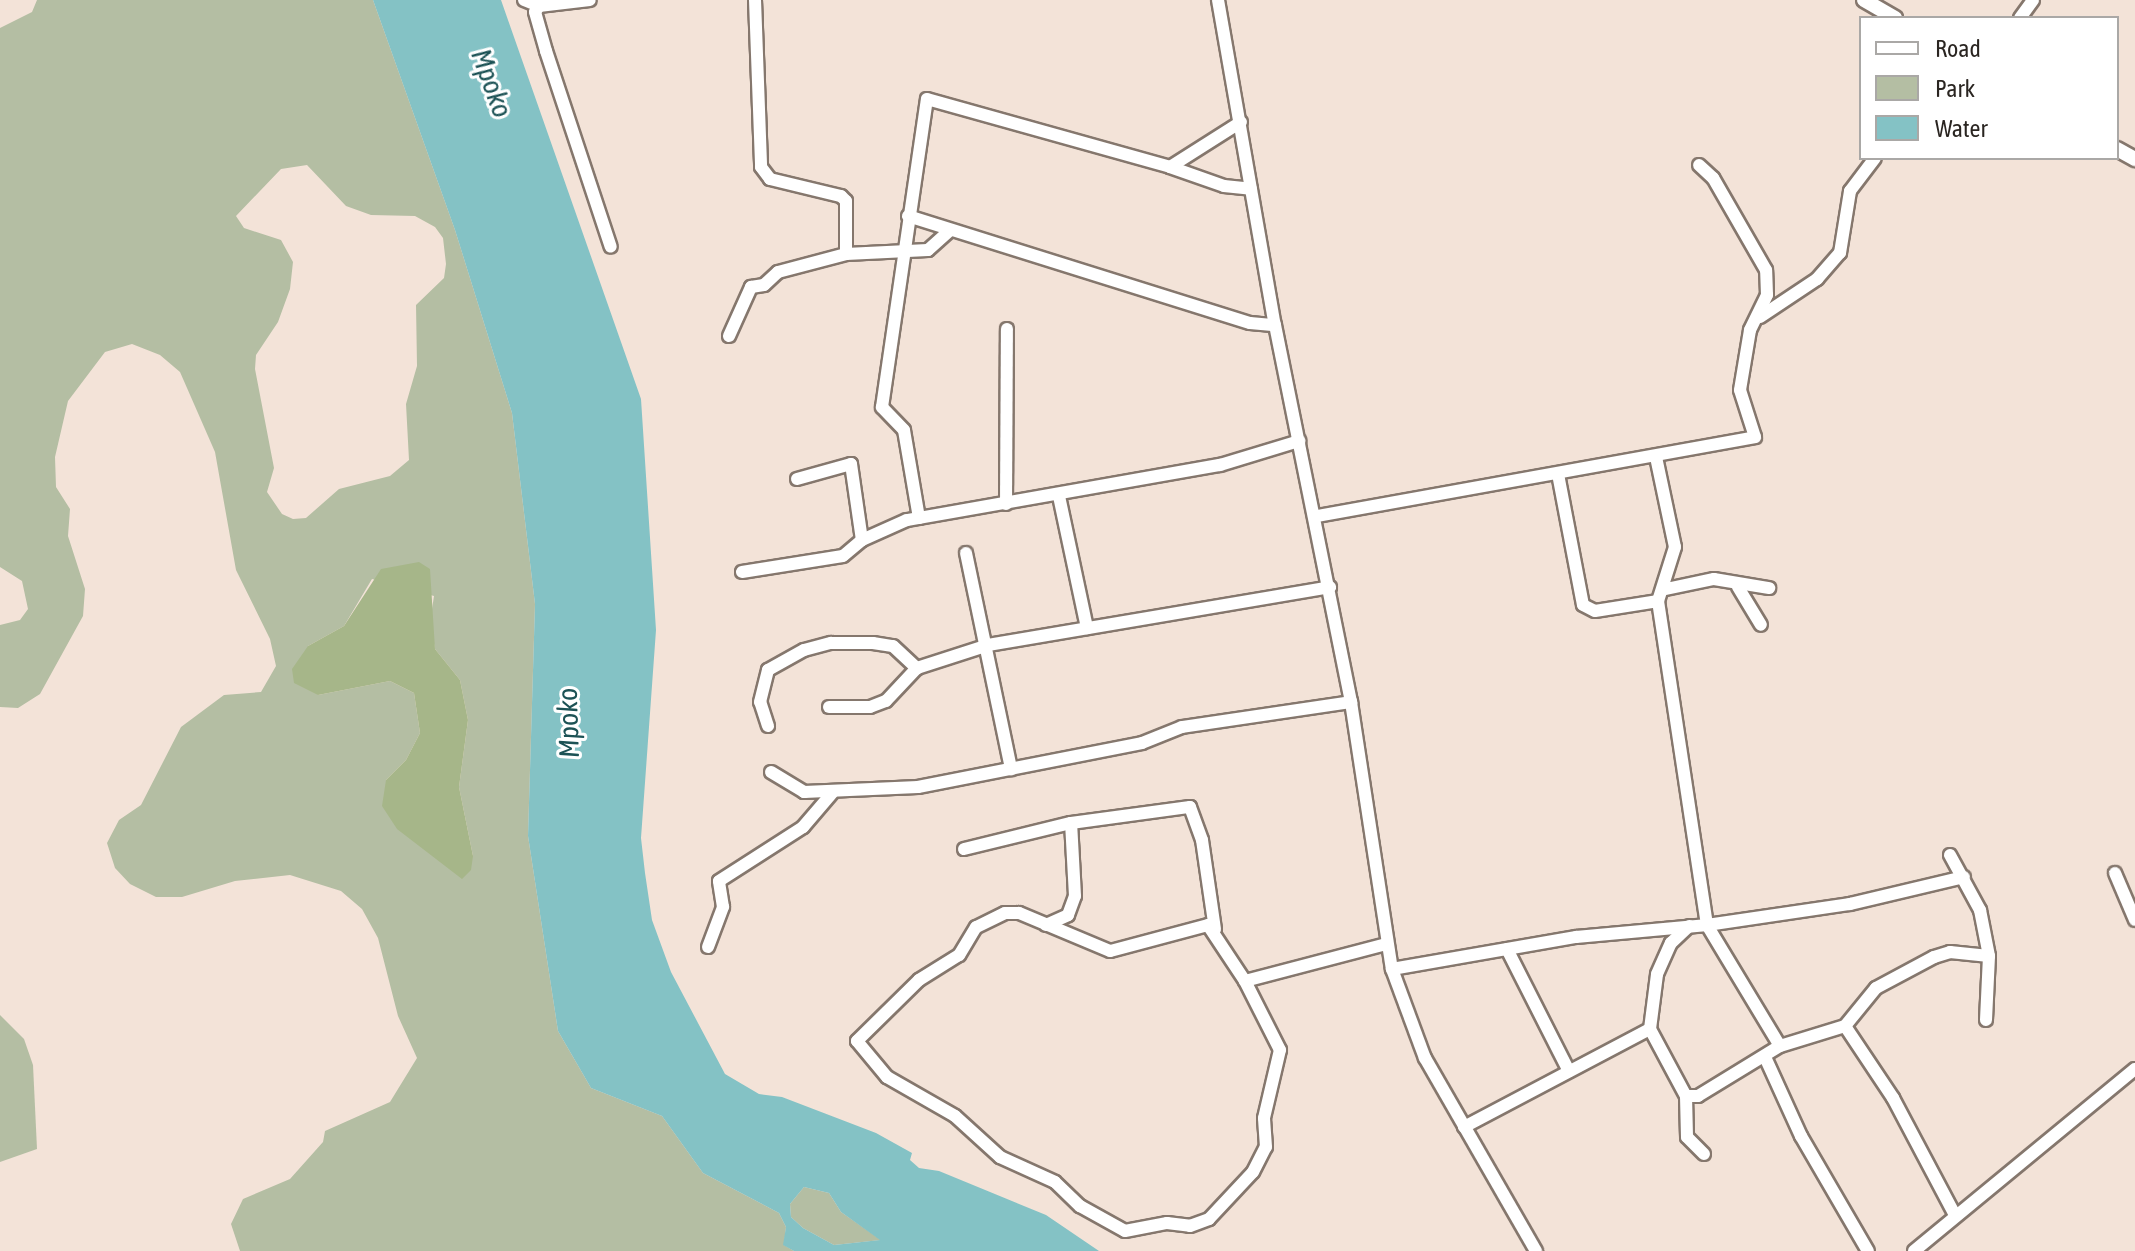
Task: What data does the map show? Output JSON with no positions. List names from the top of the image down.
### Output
{
  "water": ["Mpoko"],
  "legend": ["Road", "Park", "Water"]
}
